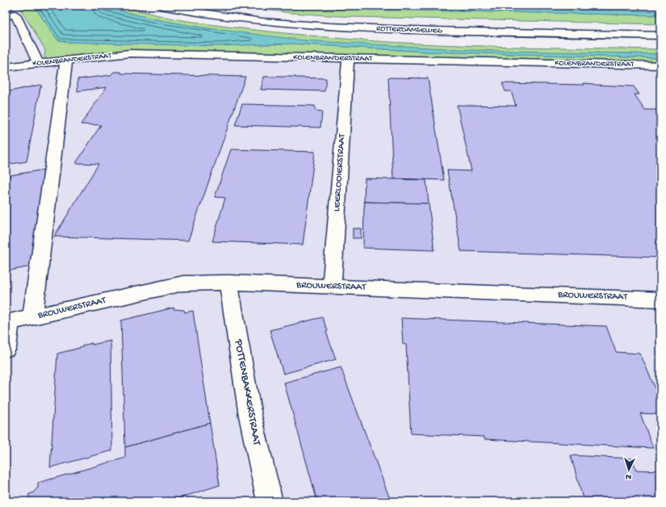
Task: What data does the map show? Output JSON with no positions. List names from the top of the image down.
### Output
{
  "streets": {
    "street": [
      "ROTTERDAMSEWEG",
      "KOLENBRANDERSTRAAT",
      "LEERLOOIERSTRAAT",
      "BROUWERSTRAAT",
      "POTTENBAKKERSTRAAT"
    ]
  },
  "crossings": [
    ["KOLENBRANDERSTRAAT", "LEERLOOIERSTRAAT"],
    ["LEERLOOIERSTRAAT", "BROUWERSTRAAT"],
    ["BROUWERSTRAAT", "POTTENBAKKERSTRAAT"]
  ],
  "north": "bottom"
}
